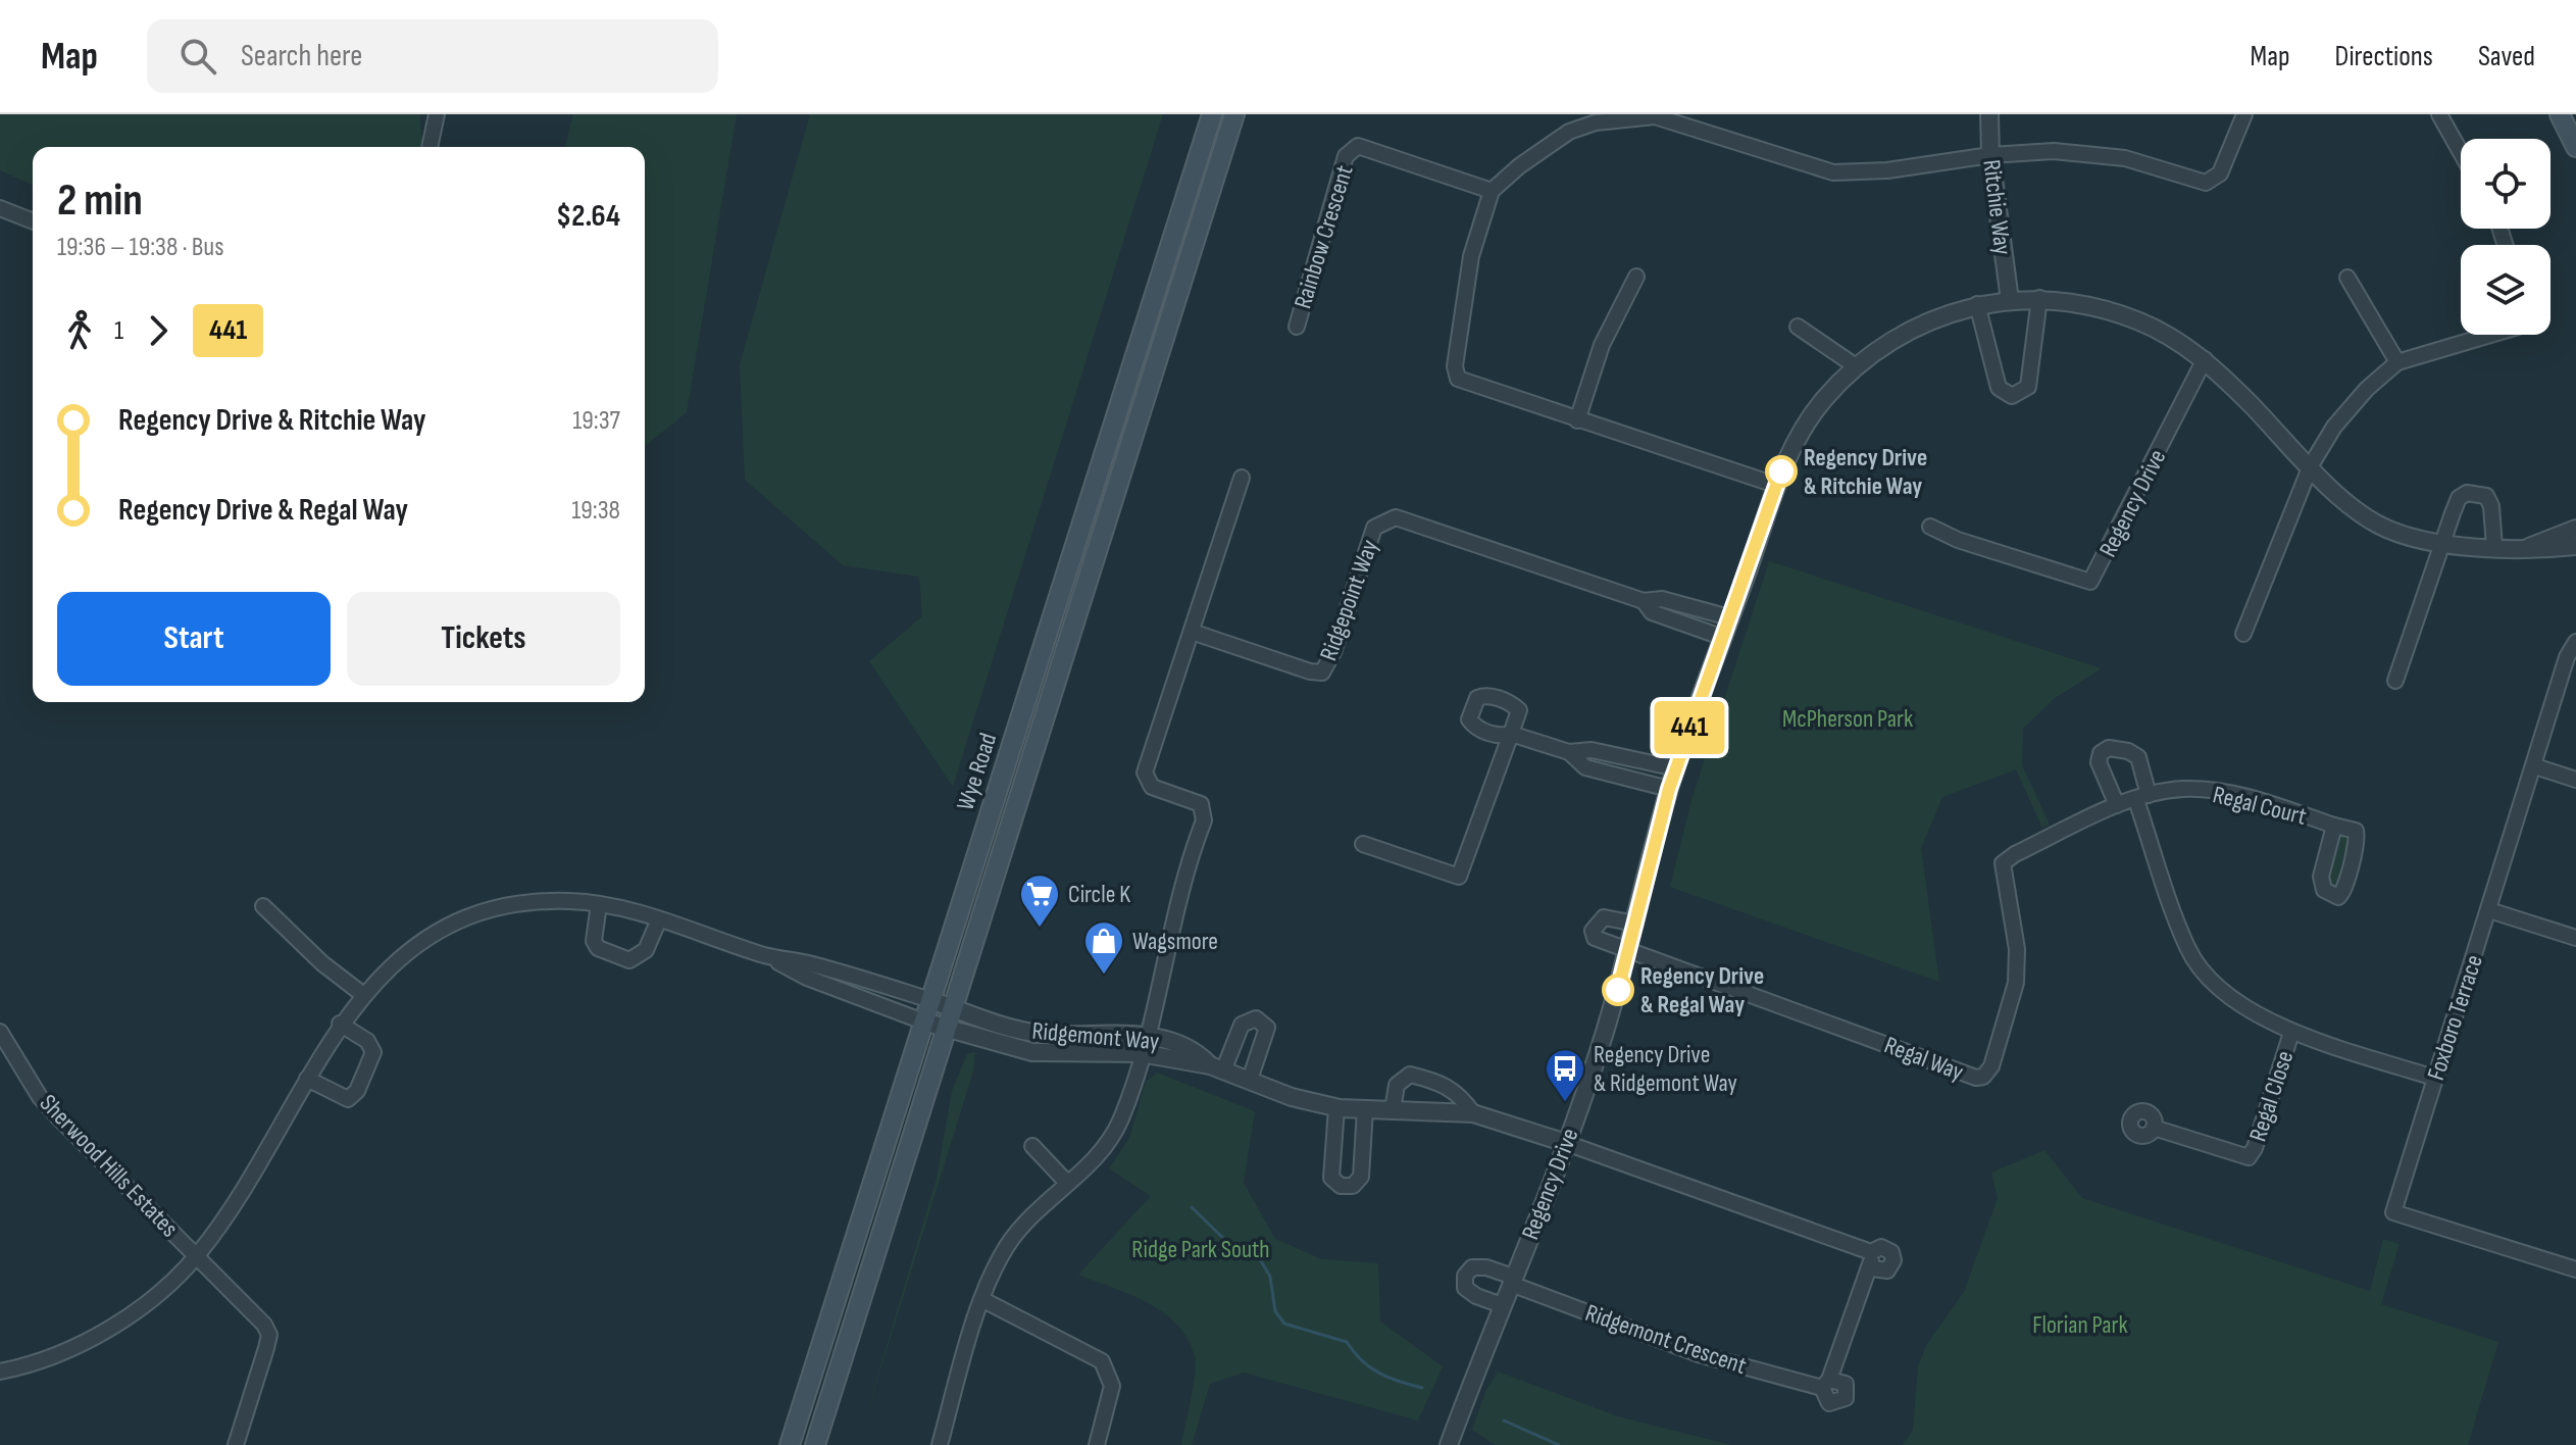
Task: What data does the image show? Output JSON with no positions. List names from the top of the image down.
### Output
{
  "streets": {
    "main road": ["Wye Road"],
    "street": [
      "Ritchie Way",
      "Rainbow Crescent",
      "Regency Drive",
      "Ridgepoint Way",
      "Regal Court",
      "Foxboro Terrace",
      "Ridgemont Way",
      "Regal Way",
      "Regal Close",
      "Sherwood Hills Estates",
      "Ridgemont Crescent"
    ]
  },
  "crossings": [
    ["Ritchie Way", "Regency Drive"],
    ["Regency Drive", "Ridgepoint Way"],
    ["Regency Drive", "Ridgemont Way"],
    ["Regency Drive", "Regal Way"],
    ["Regency Drive", "Ridgemont Crescent"],
    ["Wye Road", "Ridgemont Way"],
    ["Wye Road", "Sherwood Hills Estates"],
    ["Regal Court", "Regal Way"],
    ["Ridgemont Way", "Sherwood Hills Estates"],
    ["Ridgemont Way", "Ridgemont Crescent"]
  ],
  "parks": ["McPherson Park", "Ridge Park South", "Florian Park"],
  "places": {
    "other": ["Regency Drive & Ritchie Way", "Regency Drive & Regal Way"],
    "supermarket": ["Circle K"],
    "shop": ["Wagsmore"],
    "bus stop": ["Regency Drive & Ridgemont Way"]
  },
  "lines": ["bus line 441"],
  "page": {
    "header": "Map",
    "search": "Search here",
    "nav": ["Map", "Directions", "Saved"],
    "on_map": "441",
    "heading": ["2 min", "19:36 – 19:38 · Bus", "$2.64"],
    "legs": ["1", "441"],
    "list": [
      {
        "name": "Regency Drive & Ritchie Way",
        "value": "19:37"
      },
      {
        "name": "Regency Drive & Regal Way",
        "value": "19:38"
      }
    ],
    "buttons": ["Start", "Tickets"]
  }
}
